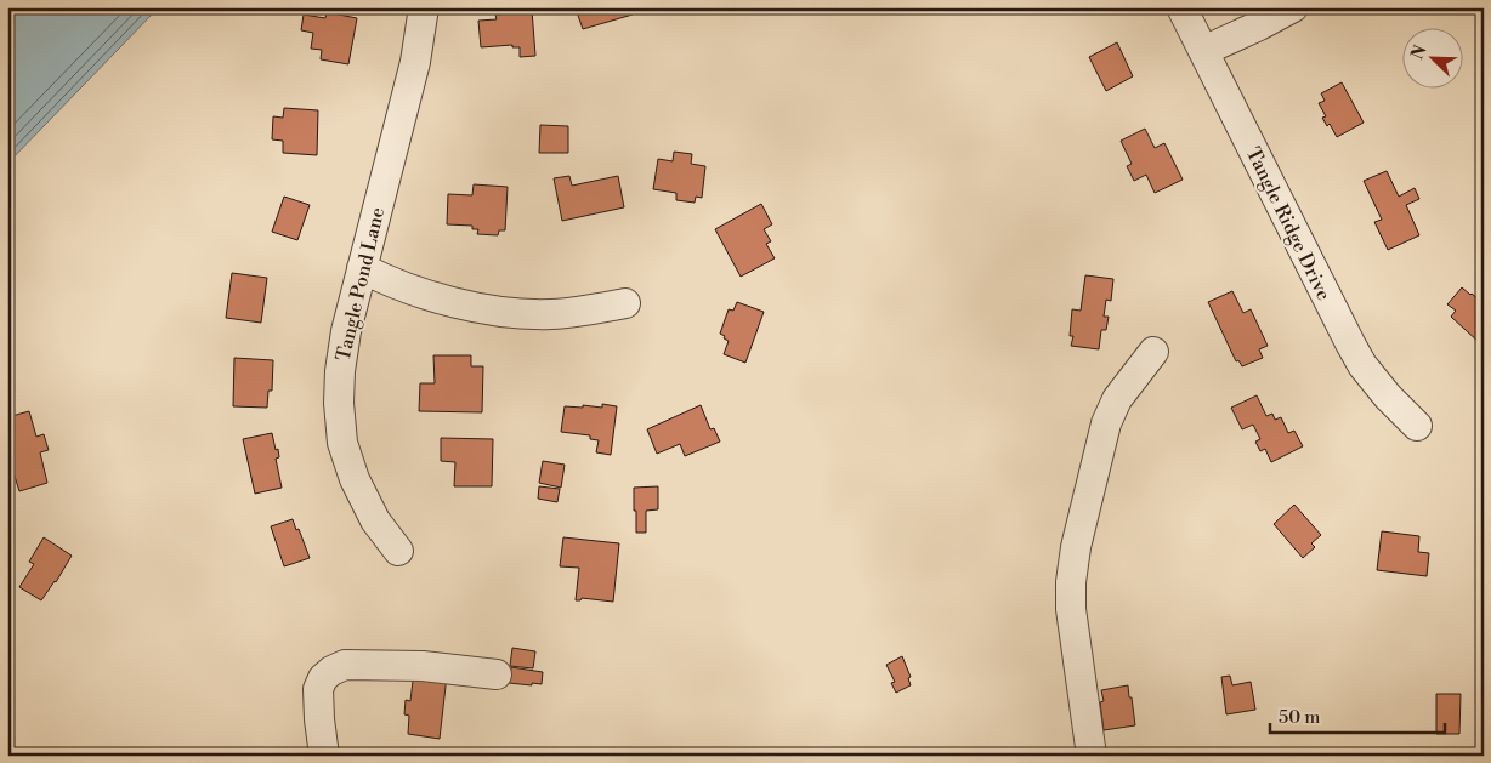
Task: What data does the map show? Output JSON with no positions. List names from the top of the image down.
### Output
{
  "streets": {
    "street": ["Tangle Ridge Drive", "Tangle Pond Lane"]
  },
  "scale_bar": "50 m",
  "north": "top left"
}
